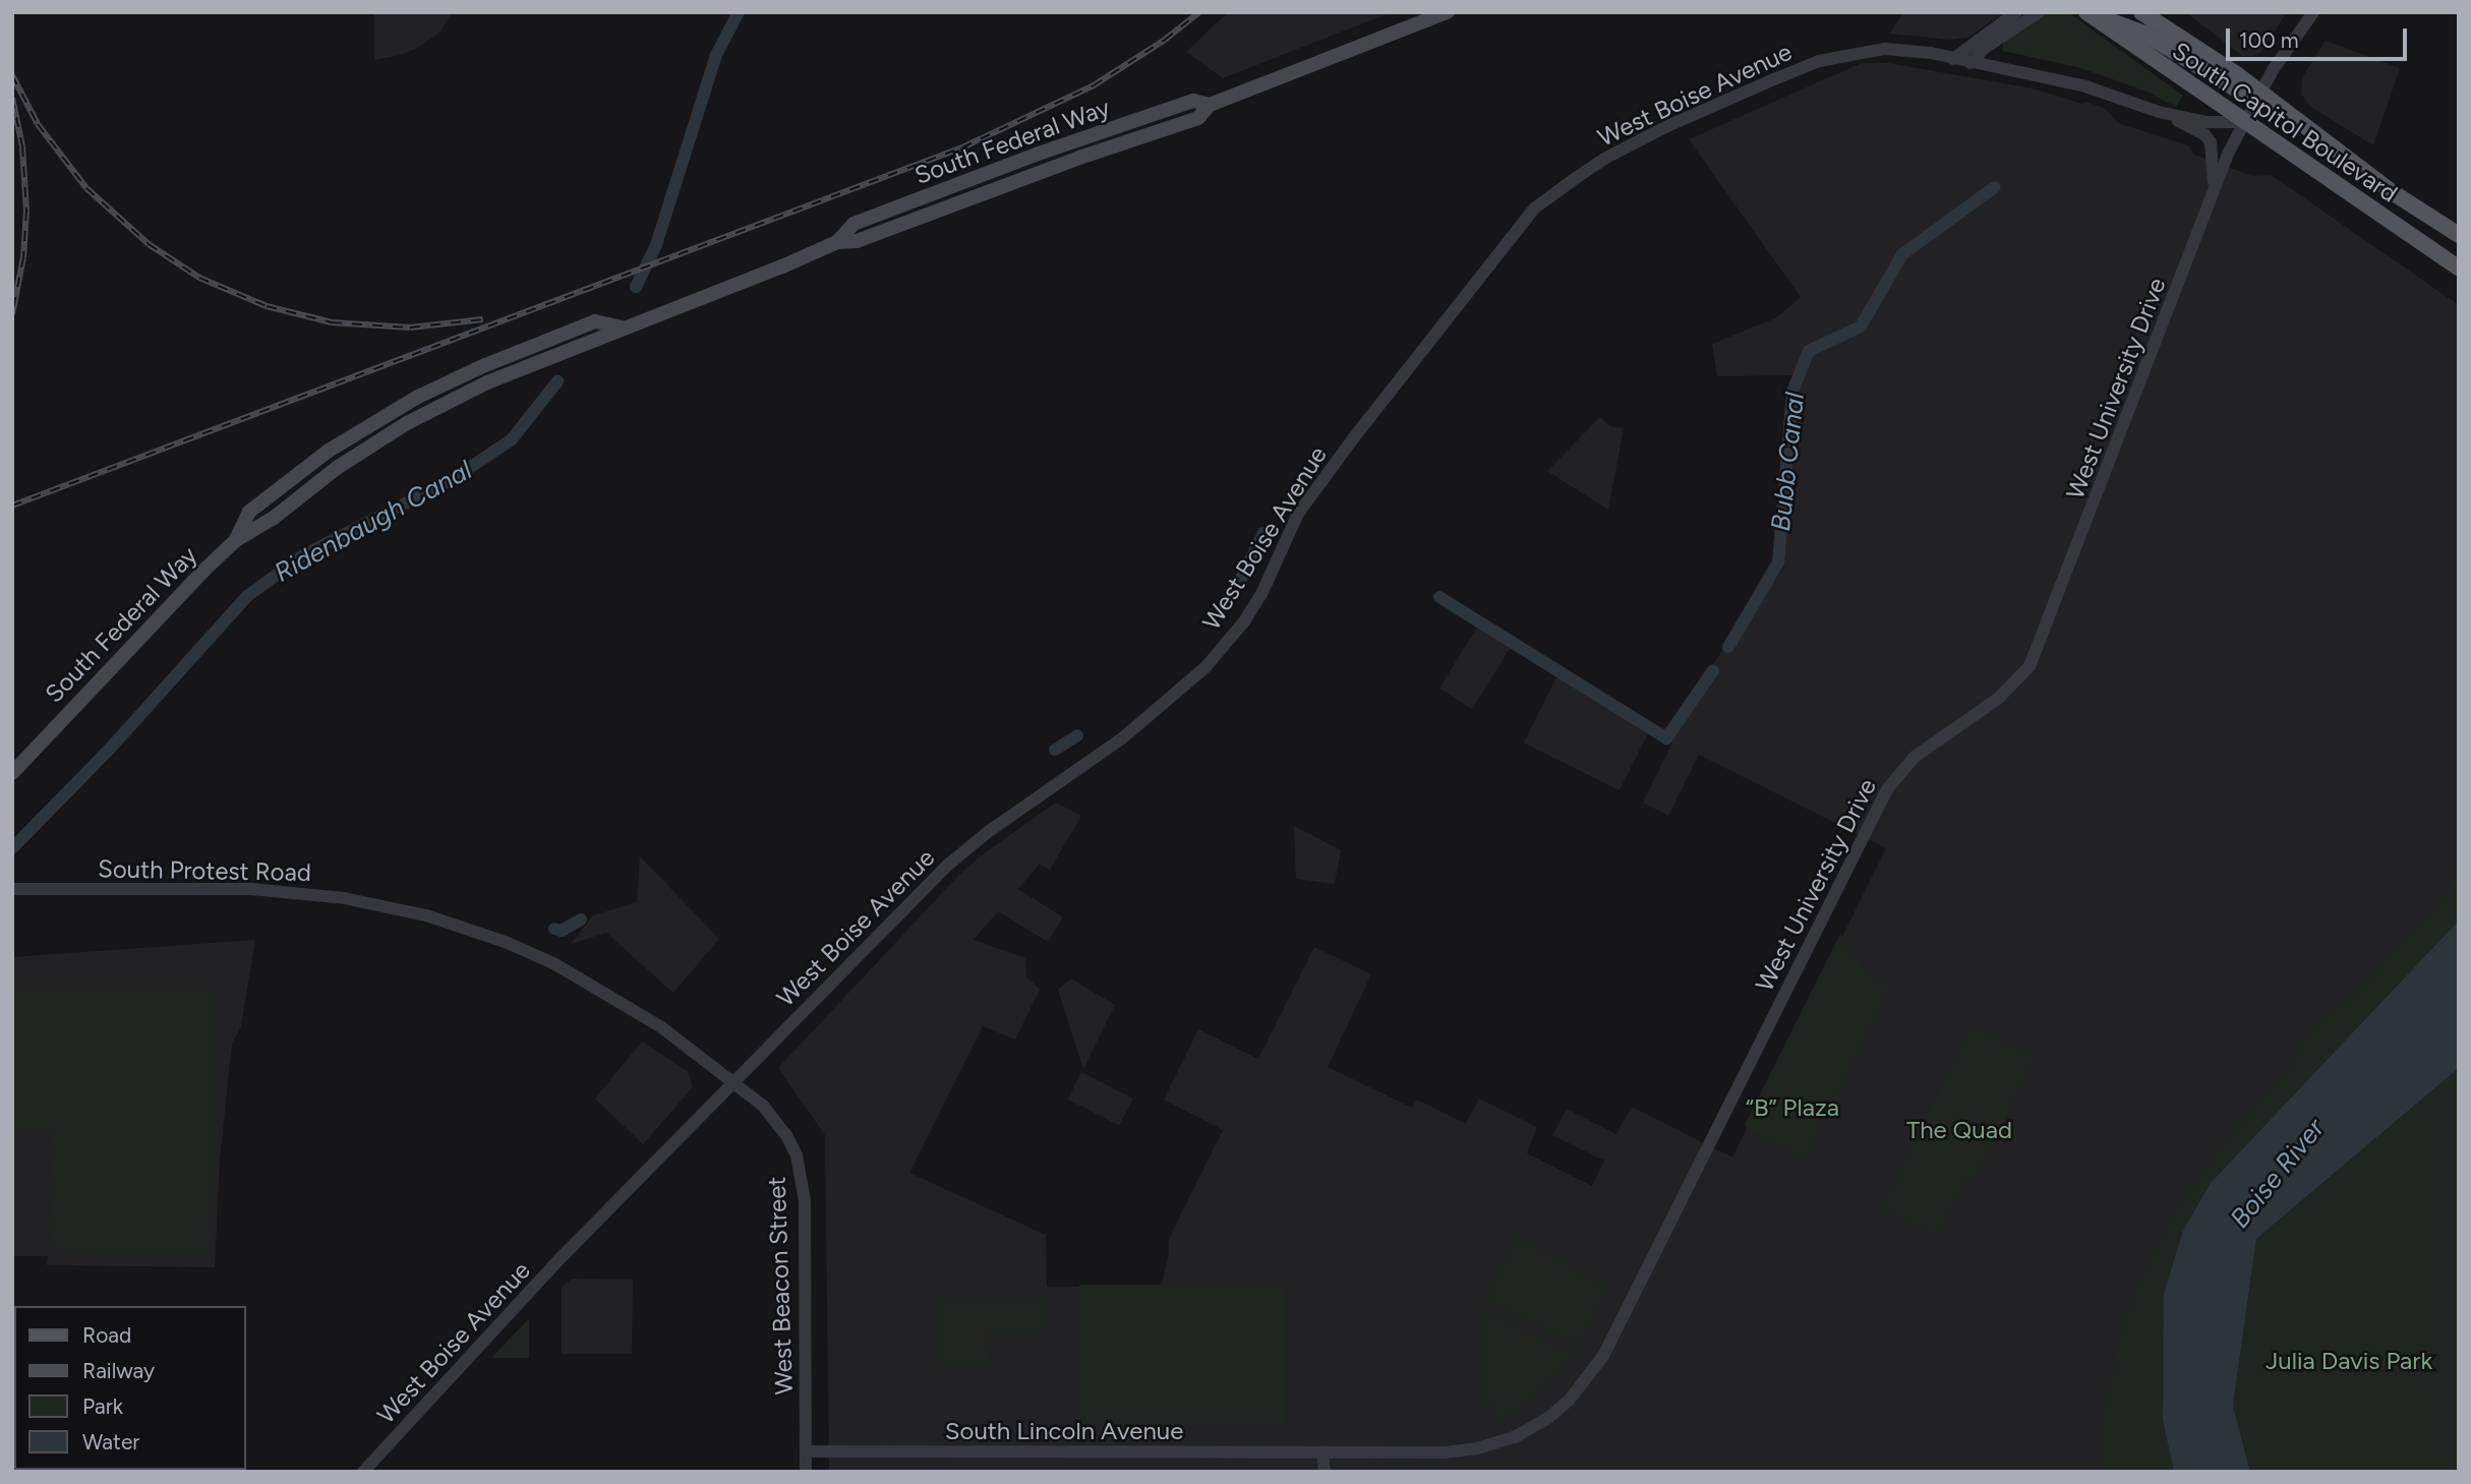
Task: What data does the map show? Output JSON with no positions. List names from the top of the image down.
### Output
{
  "streets": {
    "main road": ["South Capitol Boulevard", "South Federal Way"],
    "street": [
      "West Boise Avenue",
      "West University Drive",
      "South Protest Road",
      "West Beacon Street",
      "South Lincoln Avenue"
    ]
  },
  "crossings": [
    ["West Boise Avenue", "South Capitol Boulevard"],
    ["West Boise Avenue", "West University Drive"],
    ["West Boise Avenue", "South Protest Road"],
    ["West Boise Avenue", "West Beacon Street"],
    ["South Capitol Boulevard", "West University Drive"],
    ["West University Drive", "South Lincoln Avenue"],
    ["South Protest Road", "West Beacon Street"],
    ["West Beacon Street", "South Lincoln Avenue"]
  ],
  "water": ["Bubb Canal", "Ridenbaugh Canal", "Boise River"],
  "parks": ["“B” Plaza", "The Quad", "Julia Davis Park"],
  "legend": [
    "Road",
    "Railway",
    "Park",
    "Water"
  ],
  "scale_bar": "100 m"
}
